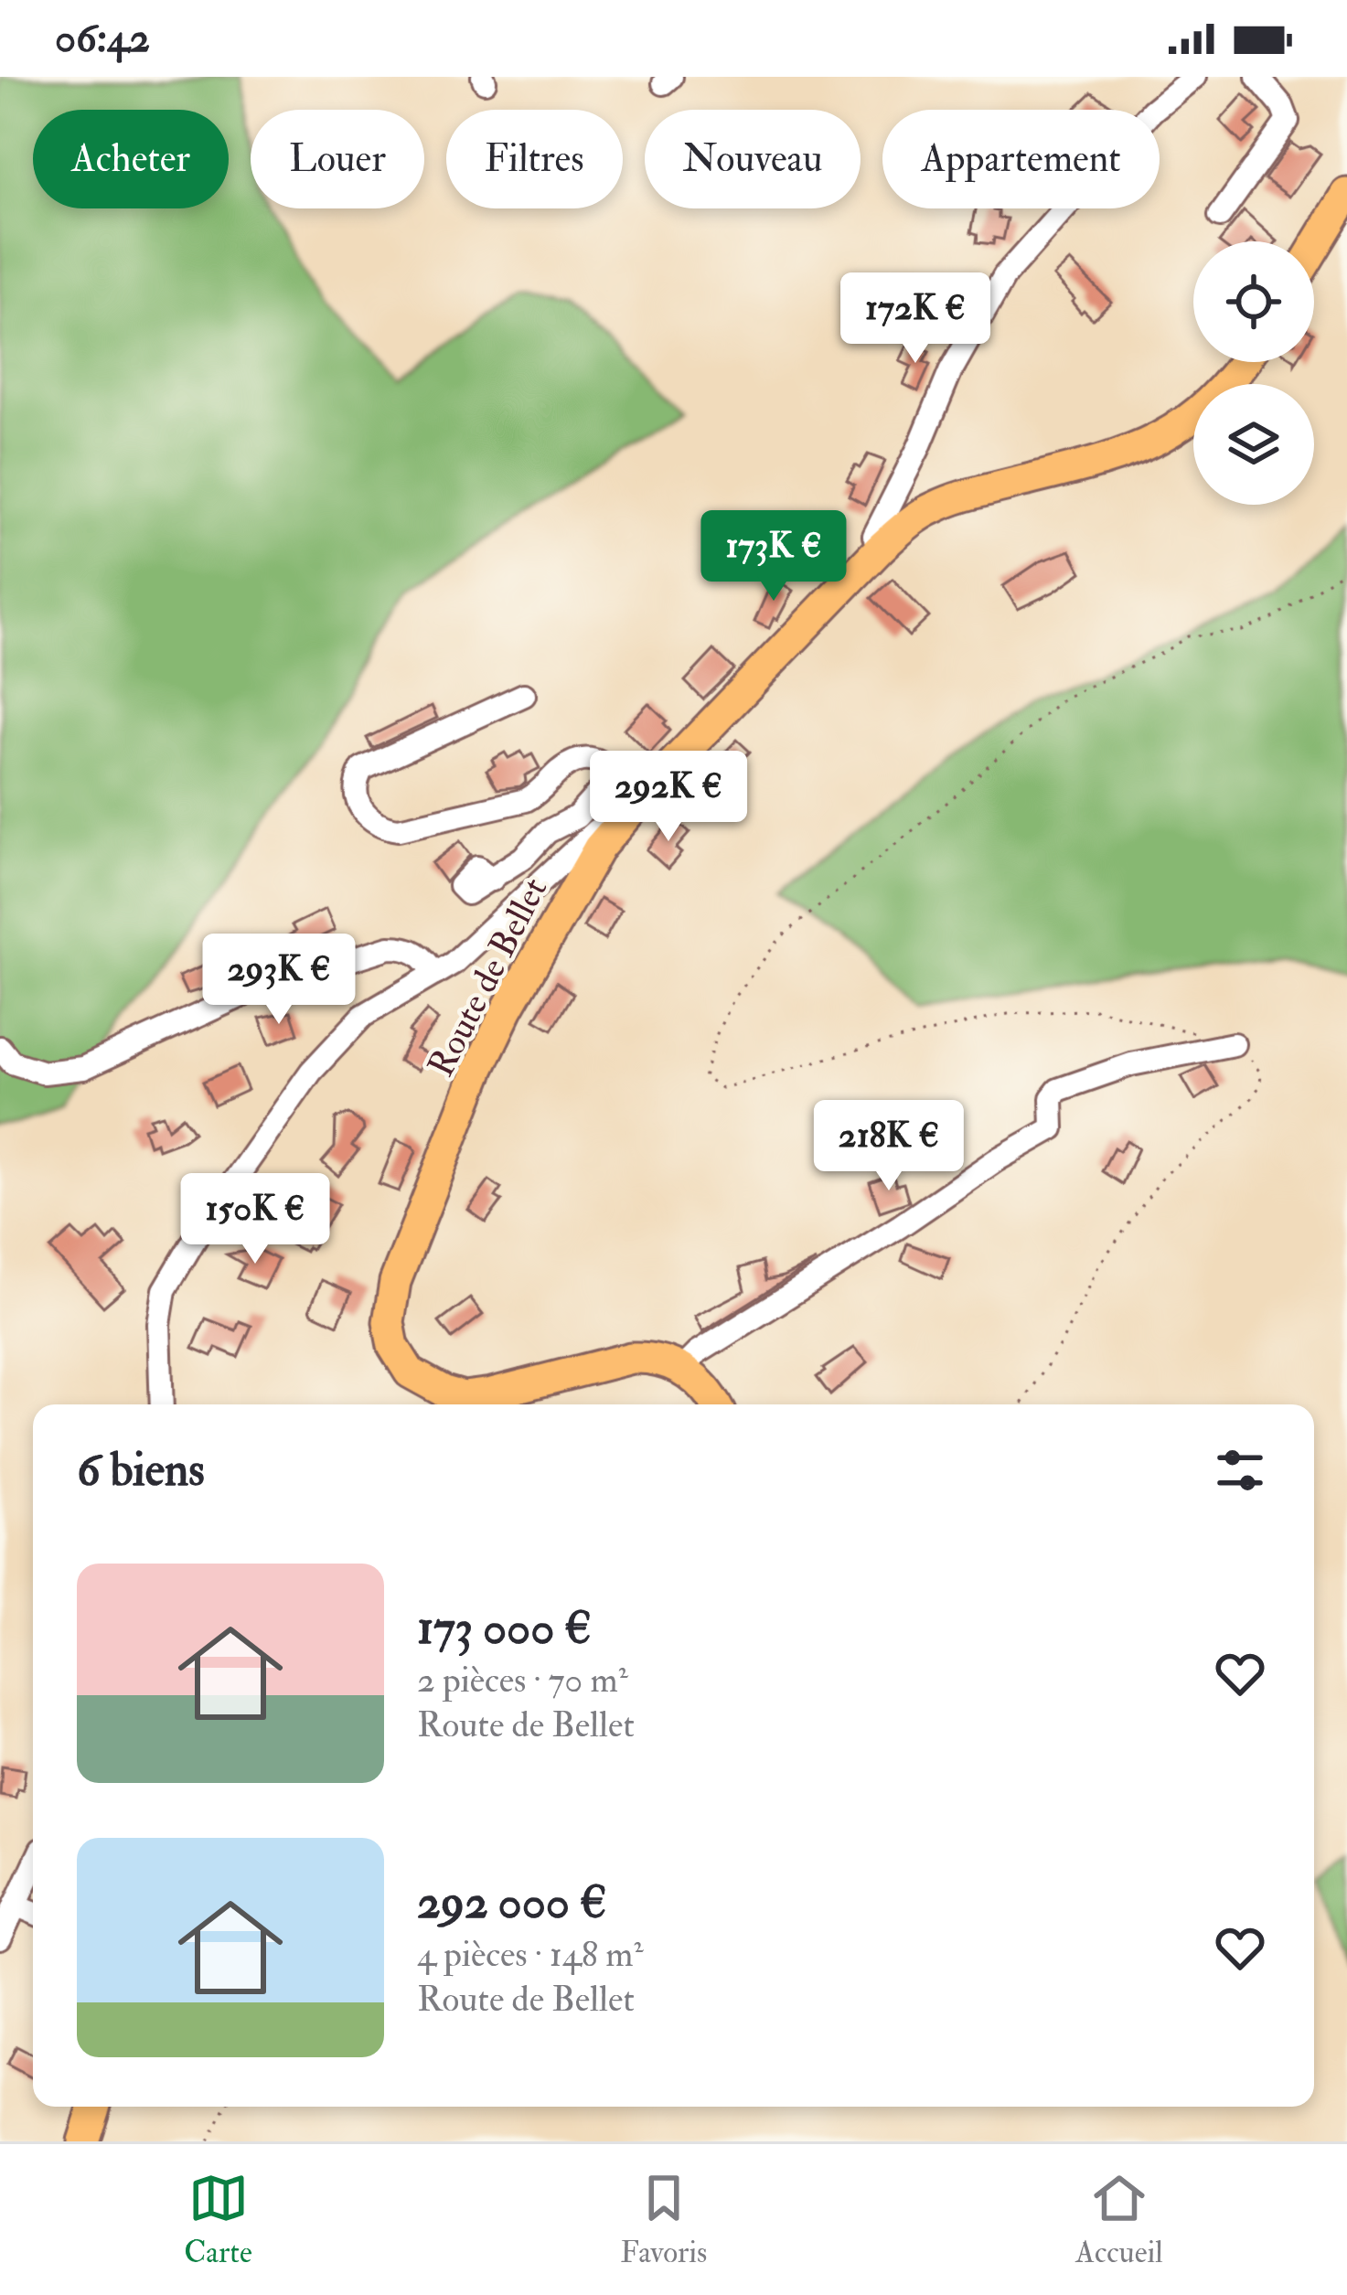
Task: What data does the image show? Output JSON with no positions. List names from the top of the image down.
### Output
{
  "streets": {
    "main road": ["Route de Bellet"]
  },
  "page": {
    "status": "06:42",
    "chip": [
      "Acheter",
      "Louer",
      "Filtres",
      "Nouveau",
      "Appartement"
    ],
    "price": [
      "172K €",
      "173K €",
      "292K €",
      "293K €",
      "218K €",
      "150K €"
    ],
    "heading": "6 biens",
    "list": [
      {
        "name": "173 000 €",
        "note": "2 pièces · 70 m² · Route de Bellet"
      },
      {
        "name": "292 000 €",
        "note": "4 pièces · 148 m² · Route de Bellet"
      }
    ],
    "tabs": ["Carte", "Favoris", "Accueil"]
  }
}
